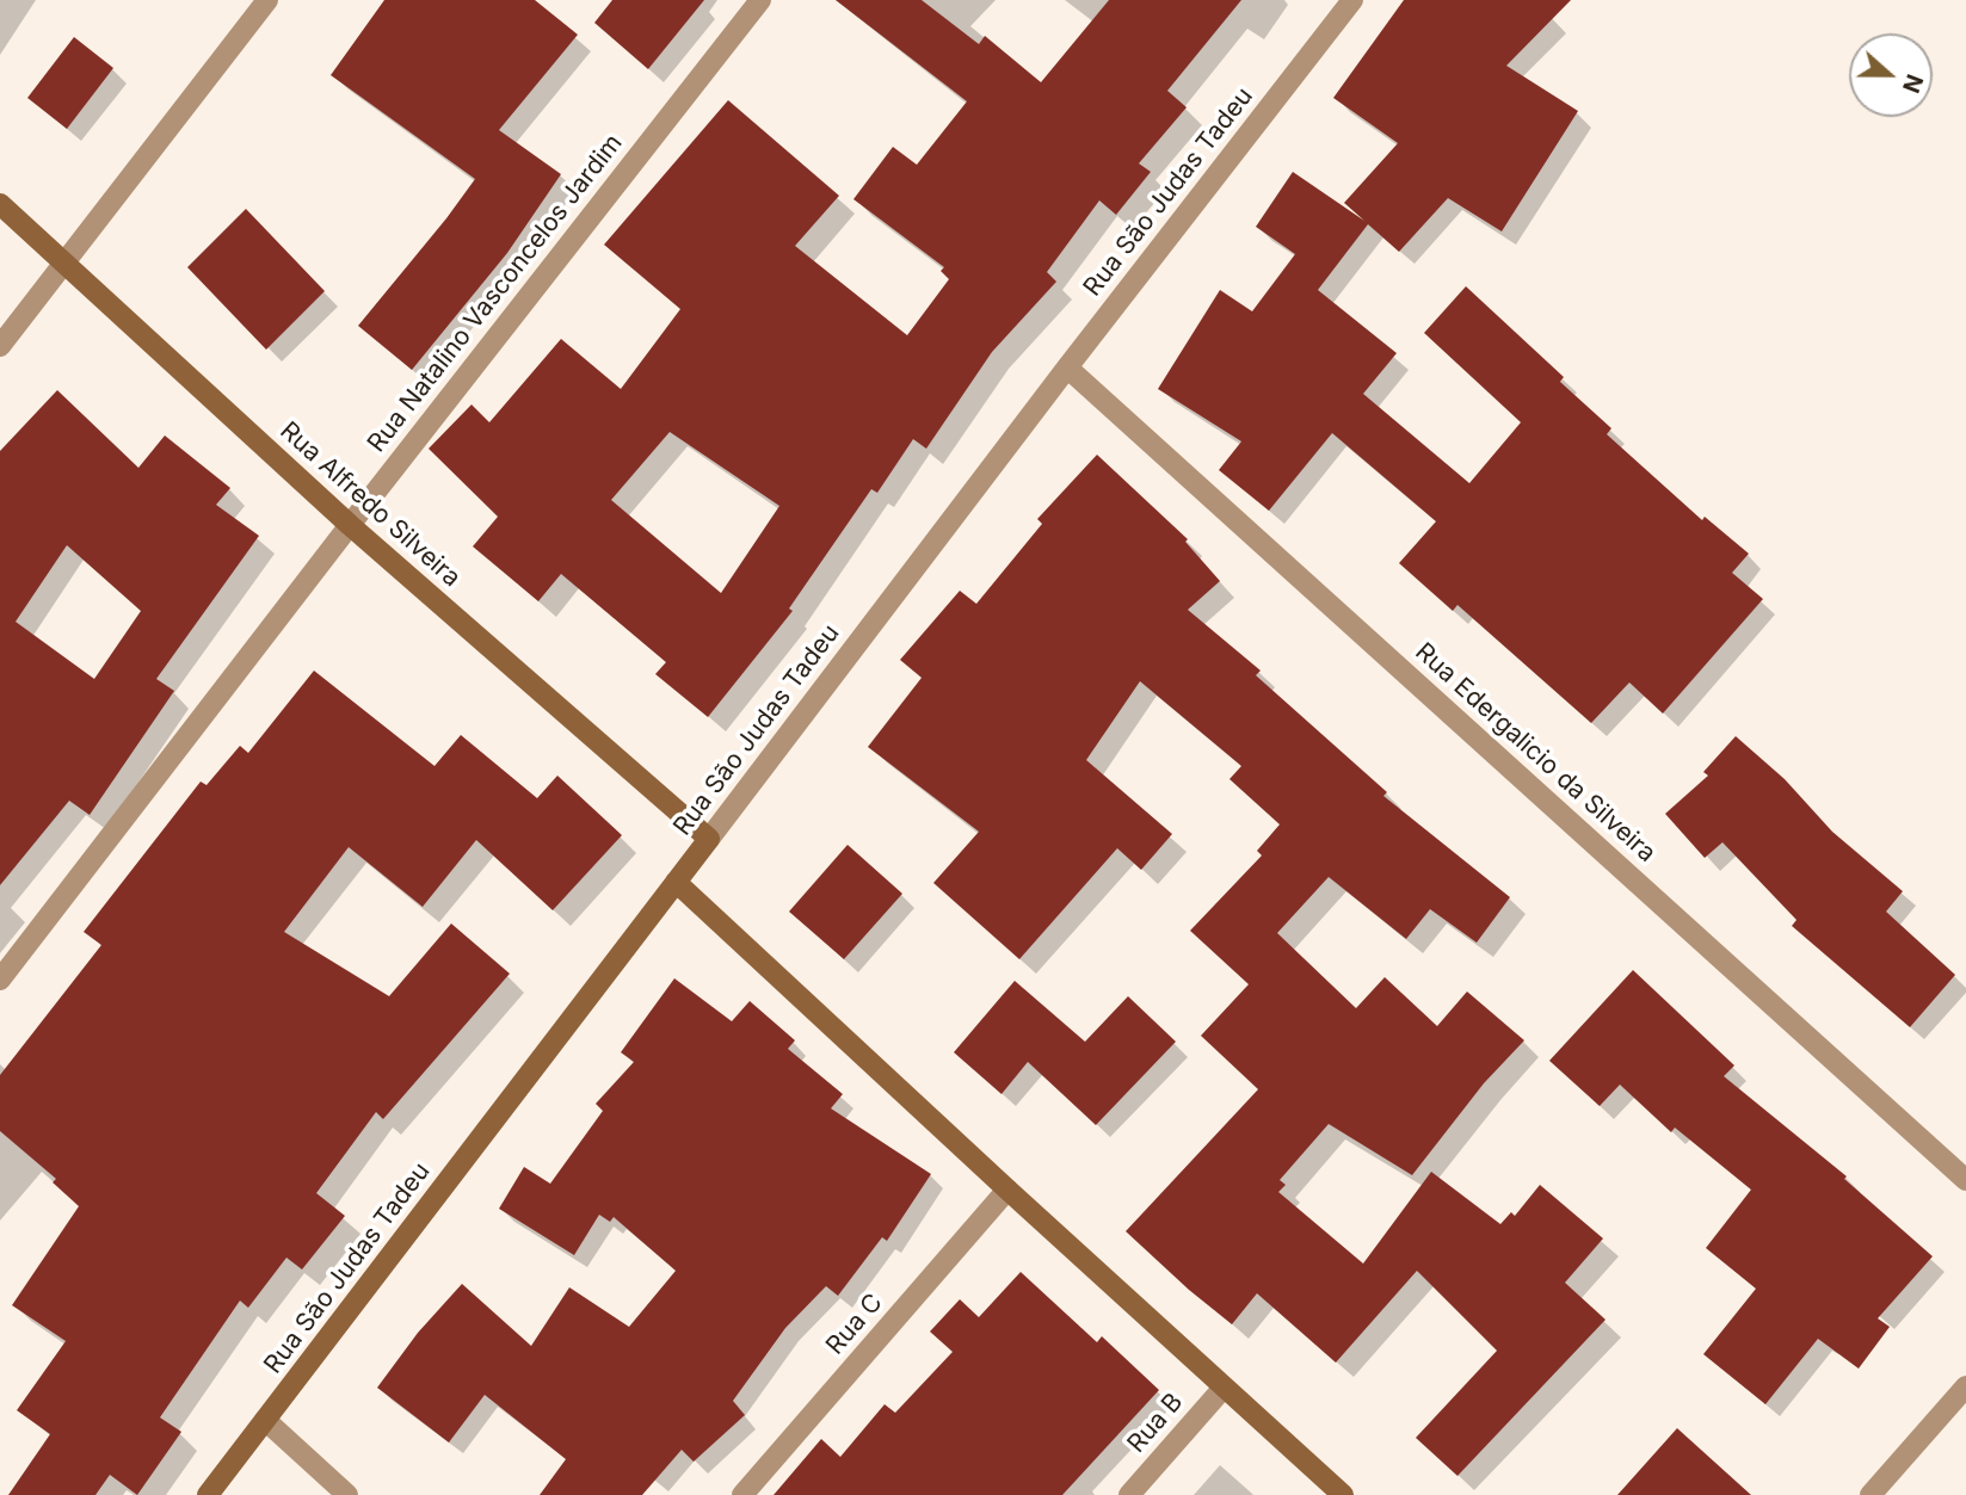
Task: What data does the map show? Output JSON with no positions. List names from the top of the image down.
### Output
{
  "streets": {
    "street": [
      "Rua São Judas Tadeu",
      "Rua Natalino Vasconcelos Jardim",
      "Rua Alfredo Silveira",
      "Rua Edergalicio da Silveira",
      "Rua C",
      "Rua B"
    ]
  },
  "crossings": [
    ["Rua São Judas Tadeu", "Rua Alfredo Silveira"],
    ["Rua São Judas Tadeu", "Rua Edergalicio da Silveira"],
    ["Rua Natalino Vasconcelos Jardim", "Rua Alfredo Silveira"]
  ],
  "north": "right"
}
